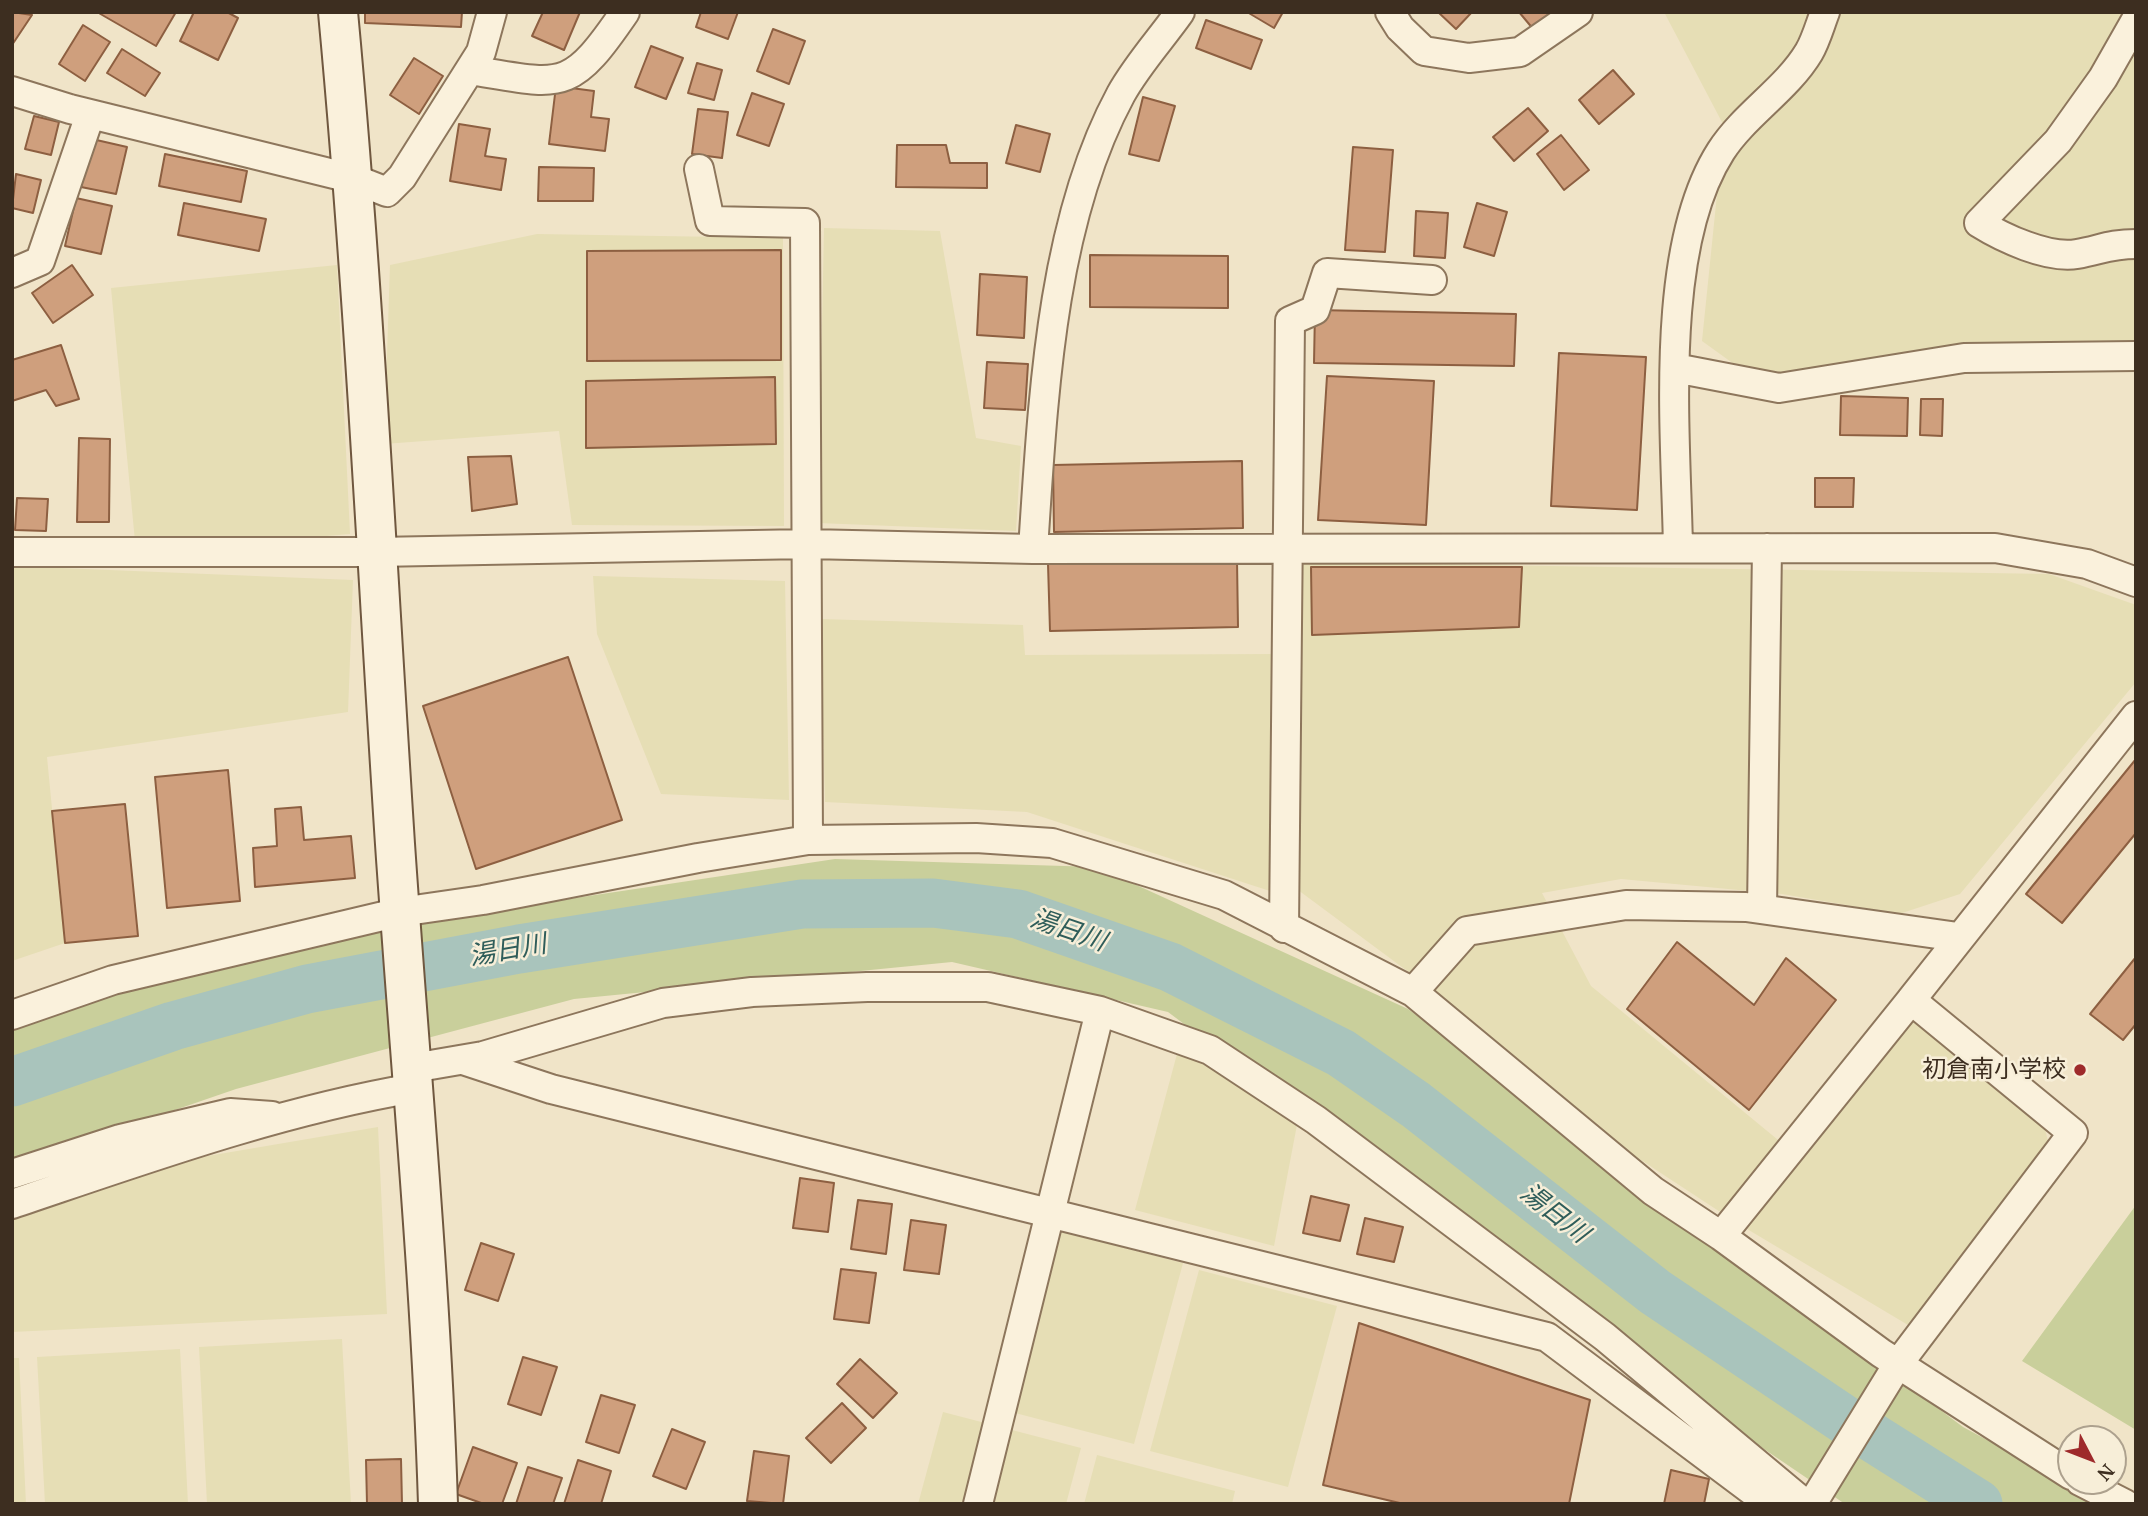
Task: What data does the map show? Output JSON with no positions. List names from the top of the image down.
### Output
{
  "water": ["湯日川"],
  "places": ["初倉南小学校"],
  "north": "bottom right"
}
